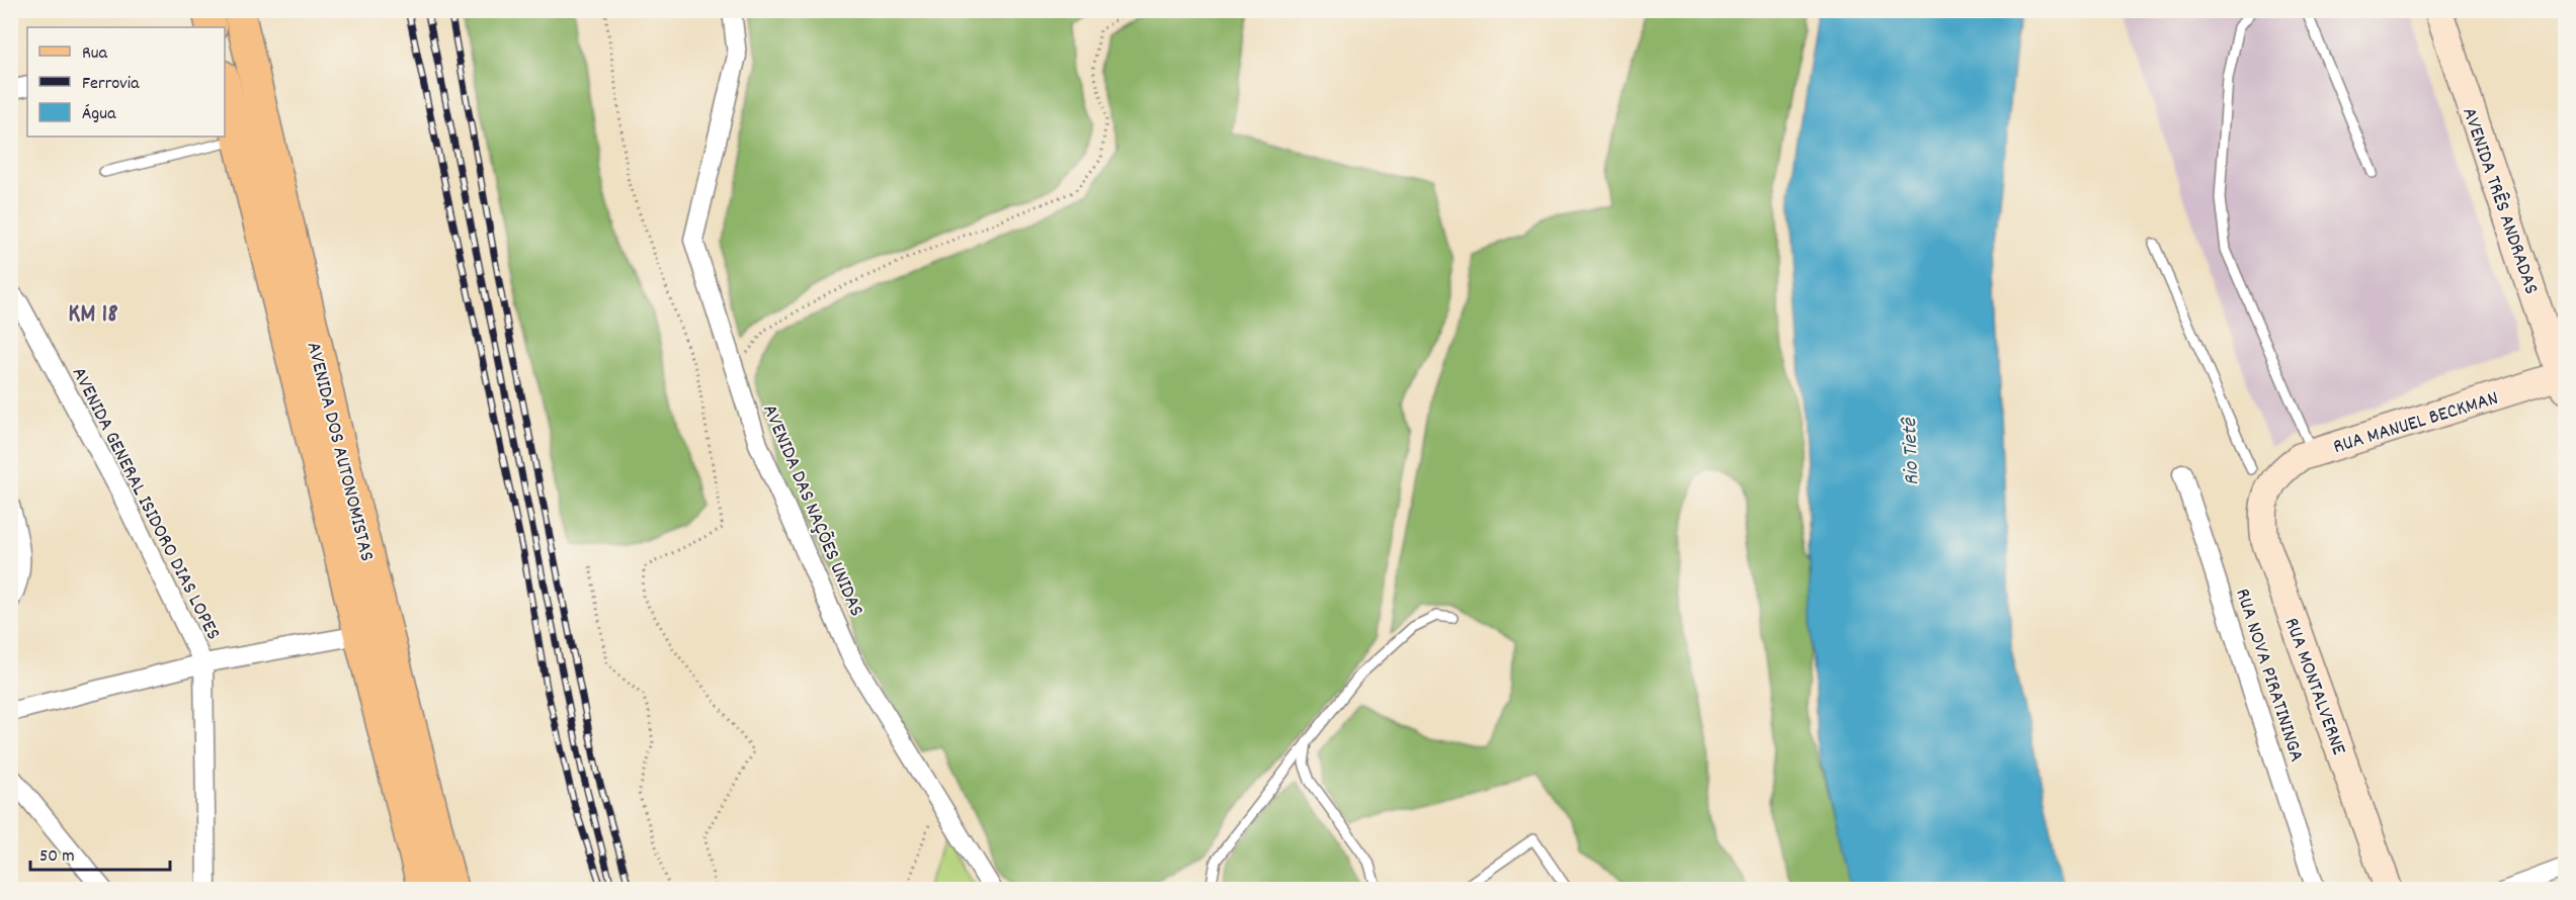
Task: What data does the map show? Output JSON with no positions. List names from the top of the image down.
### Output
{
  "streets": {
    "main road": [
      "AVENIDA TRÊS ANDRADAS",
      "RUA MANUEL BECKMAN",
      "AVENIDA DOS AUTONOMISTAS",
      "RUA MONTALVERNE"
    ],
    "street": ["AVENIDA GENERAL ISIDORO DIAS LOPES", "AVENIDA DAS NAÇÕES UNIDAS", "RUA NOVA PIRATININGA"]
  },
  "crossings": [
    ["AVENIDA TRÊS ANDRADAS", "RUA MANUEL BECKMAN"],
    ["RUA MANUEL BECKMAN", "RUA MONTALVERNE"]
  ],
  "districts": ["KM 18"],
  "water": ["Rio Tietê"],
  "legend": ["Rua", "Ferrovia", "Água"],
  "scale_bar": "50 m"
}
